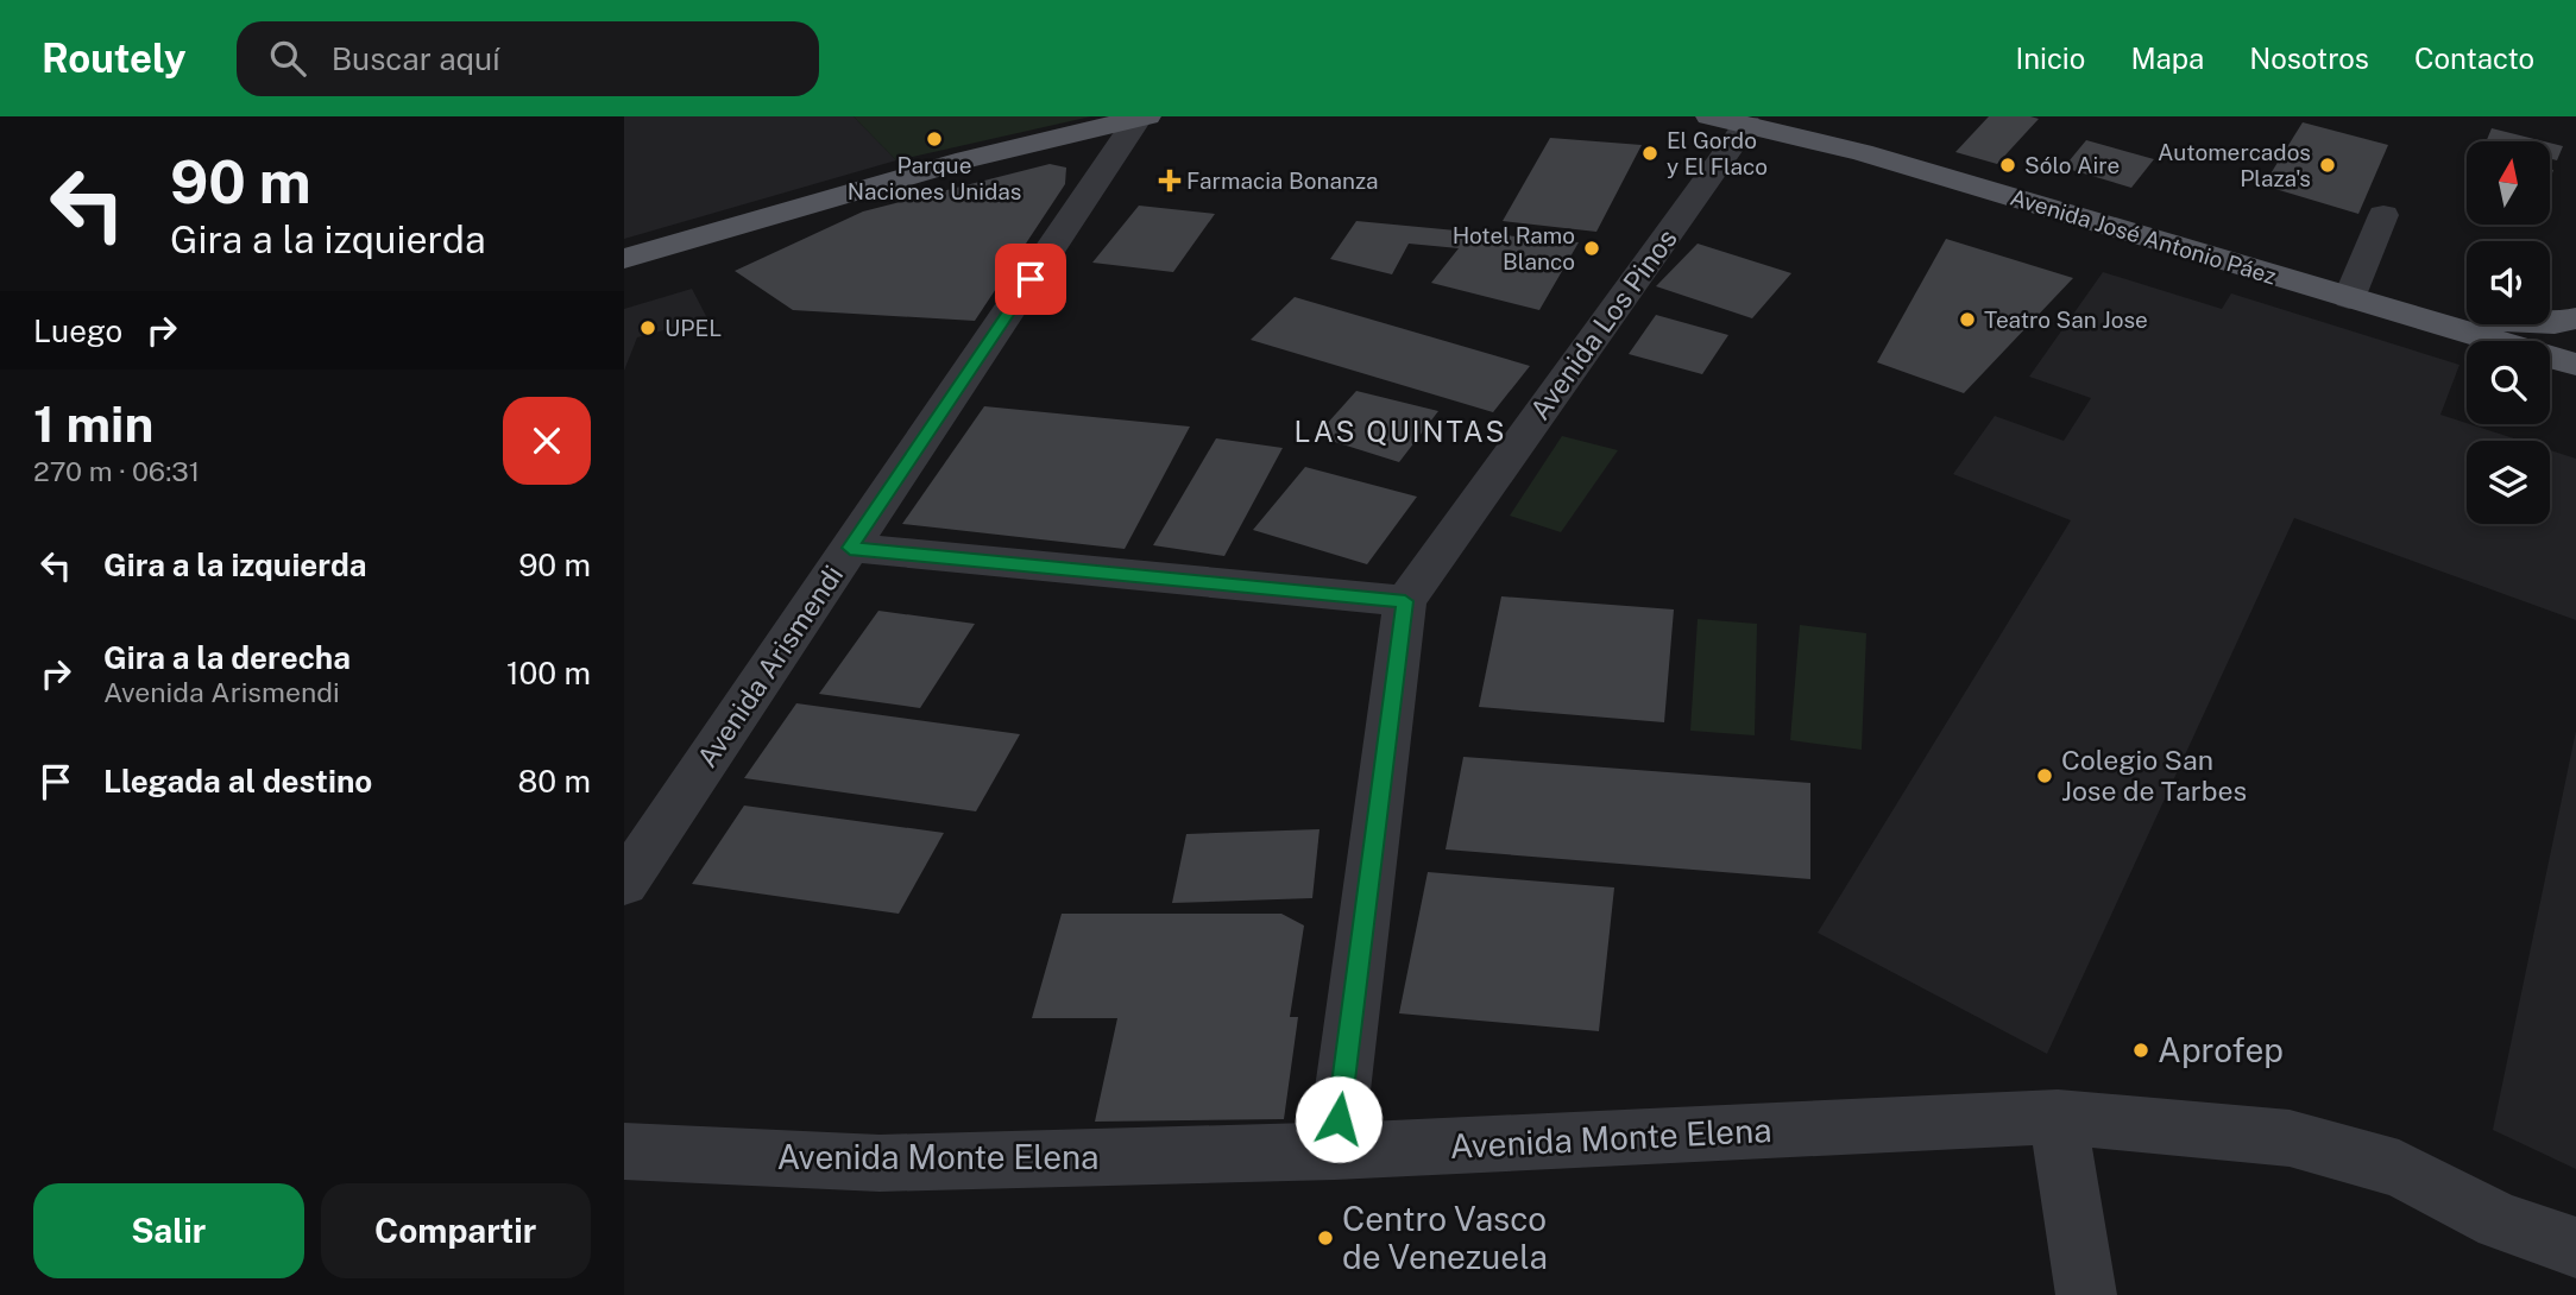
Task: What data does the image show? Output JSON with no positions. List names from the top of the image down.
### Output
{
  "streets": {
    "main road": ["Avenida José Antonio Páez"],
    "street": ["Avenida Los Pinos", "Avenida Arismendi", "Avenida Monte Elena"]
  },
  "crossings": [
    ["Avenida José Antonio Páez", "Avenida Los Pinos"],
    ["Avenida Los Pinos", "Avenida Monte Elena"]
  ],
  "districts": ["LAS QUINTAS"],
  "places": {
    "other": [
      "Parque Naciones Unidas",
      "El Gordo y El Flaco",
      "Sólo Aire",
      "Automercados Plaza's",
      "Hotel Ramo Blanco",
      "Teatro San Jose",
      "UPEL",
      "Colegio San Jose de Tarbes",
      "Aprofep",
      "Centro Vasco de Venezuela"
    ],
    "health": ["Farmacia Bonanza"]
  },
  "north": "top",
  "page": {
    "header": "Routely",
    "search": "Buscar aquí",
    "nav": [
      "Inicio",
      "Mapa",
      "Nosotros",
      "Contacto"
    ],
    "turn": ["90 m", "Gira a la izquierda"],
    "then": "Luego",
    "heading": ["1 min", "270 m · 06:31"],
    "list": [
      {
        "name": "Gira a la izquierda",
        "value": "90 m"
      },
      {
        "name": "Gira a la derecha",
        "note": "Avenida Arismendi",
        "value": "100 m"
      },
      {
        "name": "Llegada al destino",
        "value": "80 m"
      }
    ],
    "buttons": ["Salir", "Compartir"]
  }
}
